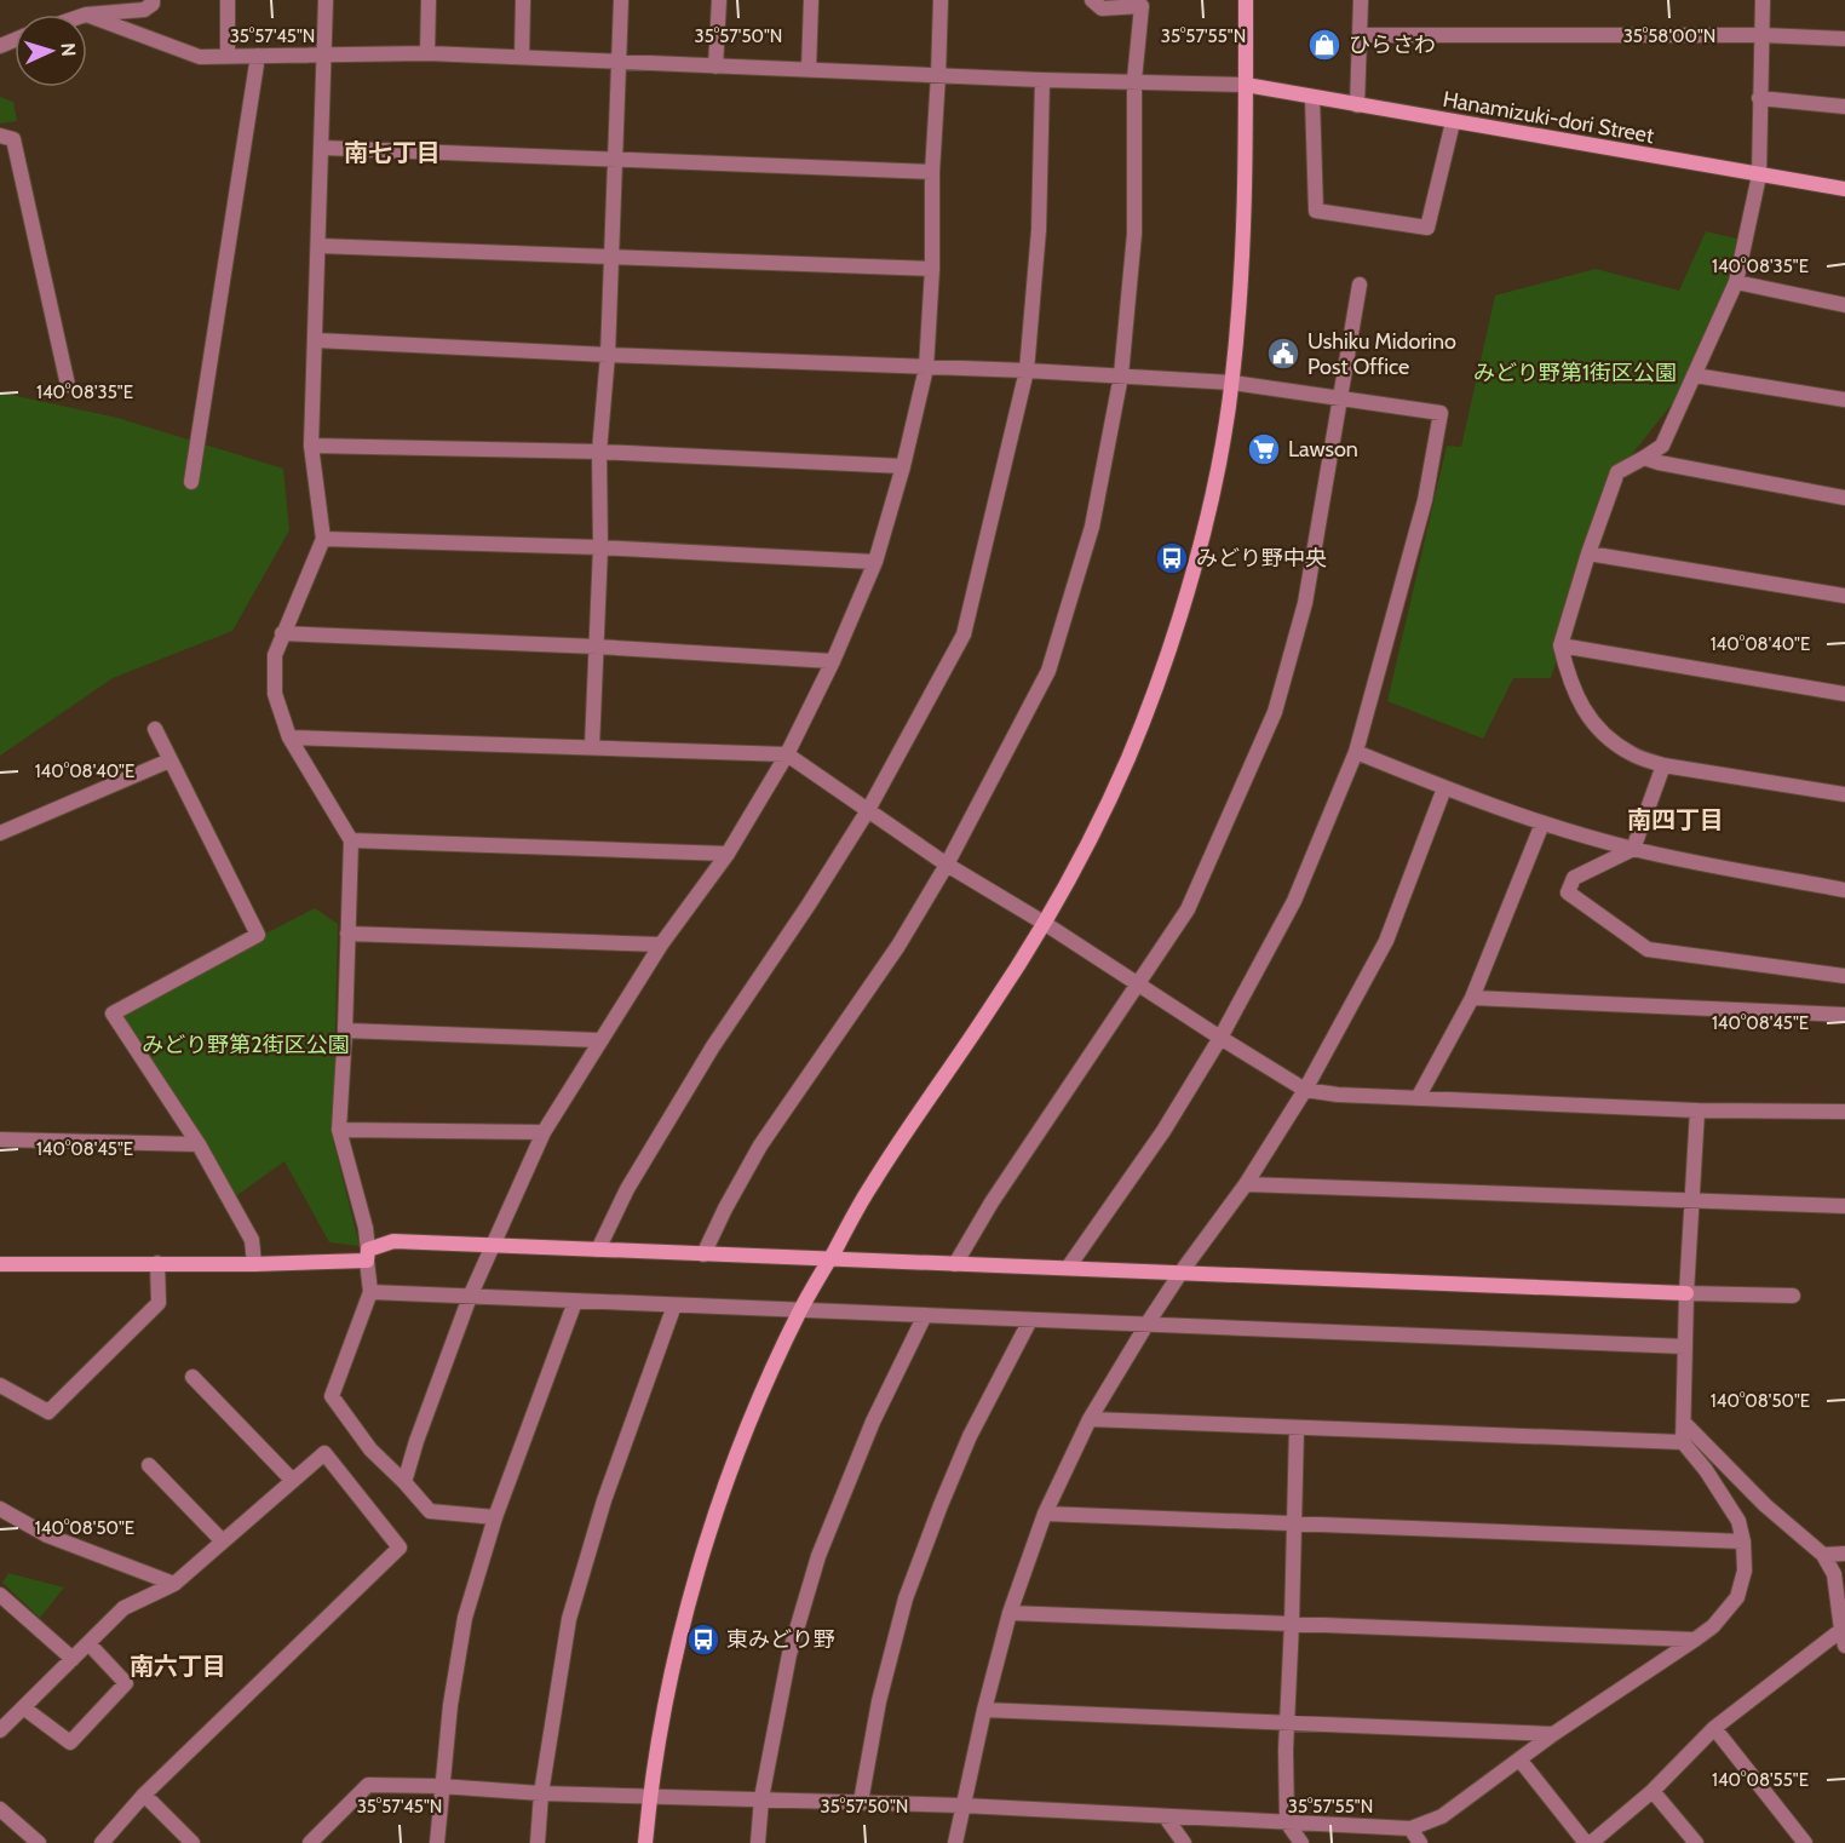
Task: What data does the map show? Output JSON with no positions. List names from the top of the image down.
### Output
{
  "streets": {
    "street": ["Hanamizuki-dori Street"]
  },
  "districts": ["南七丁目", "南四丁目", "南六丁目"],
  "parks": ["みどり野第1街区公園", "みどり野第2街区公園"],
  "places": {
    "shop": ["ひらさわ"],
    "public building": ["Ushiku Midorino Post Office"],
    "supermarket": ["Lawson"],
    "bus stop": ["みどり野中央", "東みどり野"]
  },
  "north": "right",
  "coordinates": [
    "35°57'45\"N",
    "35°57'50\"N",
    "35°57'55\"N",
    "35°58'00\"N",
    "140°08'35\"E",
    "140°08'40\"E",
    "140°08'45\"E",
    "140°08'50\"E",
    "140°08'55\"E"
  ]
}
